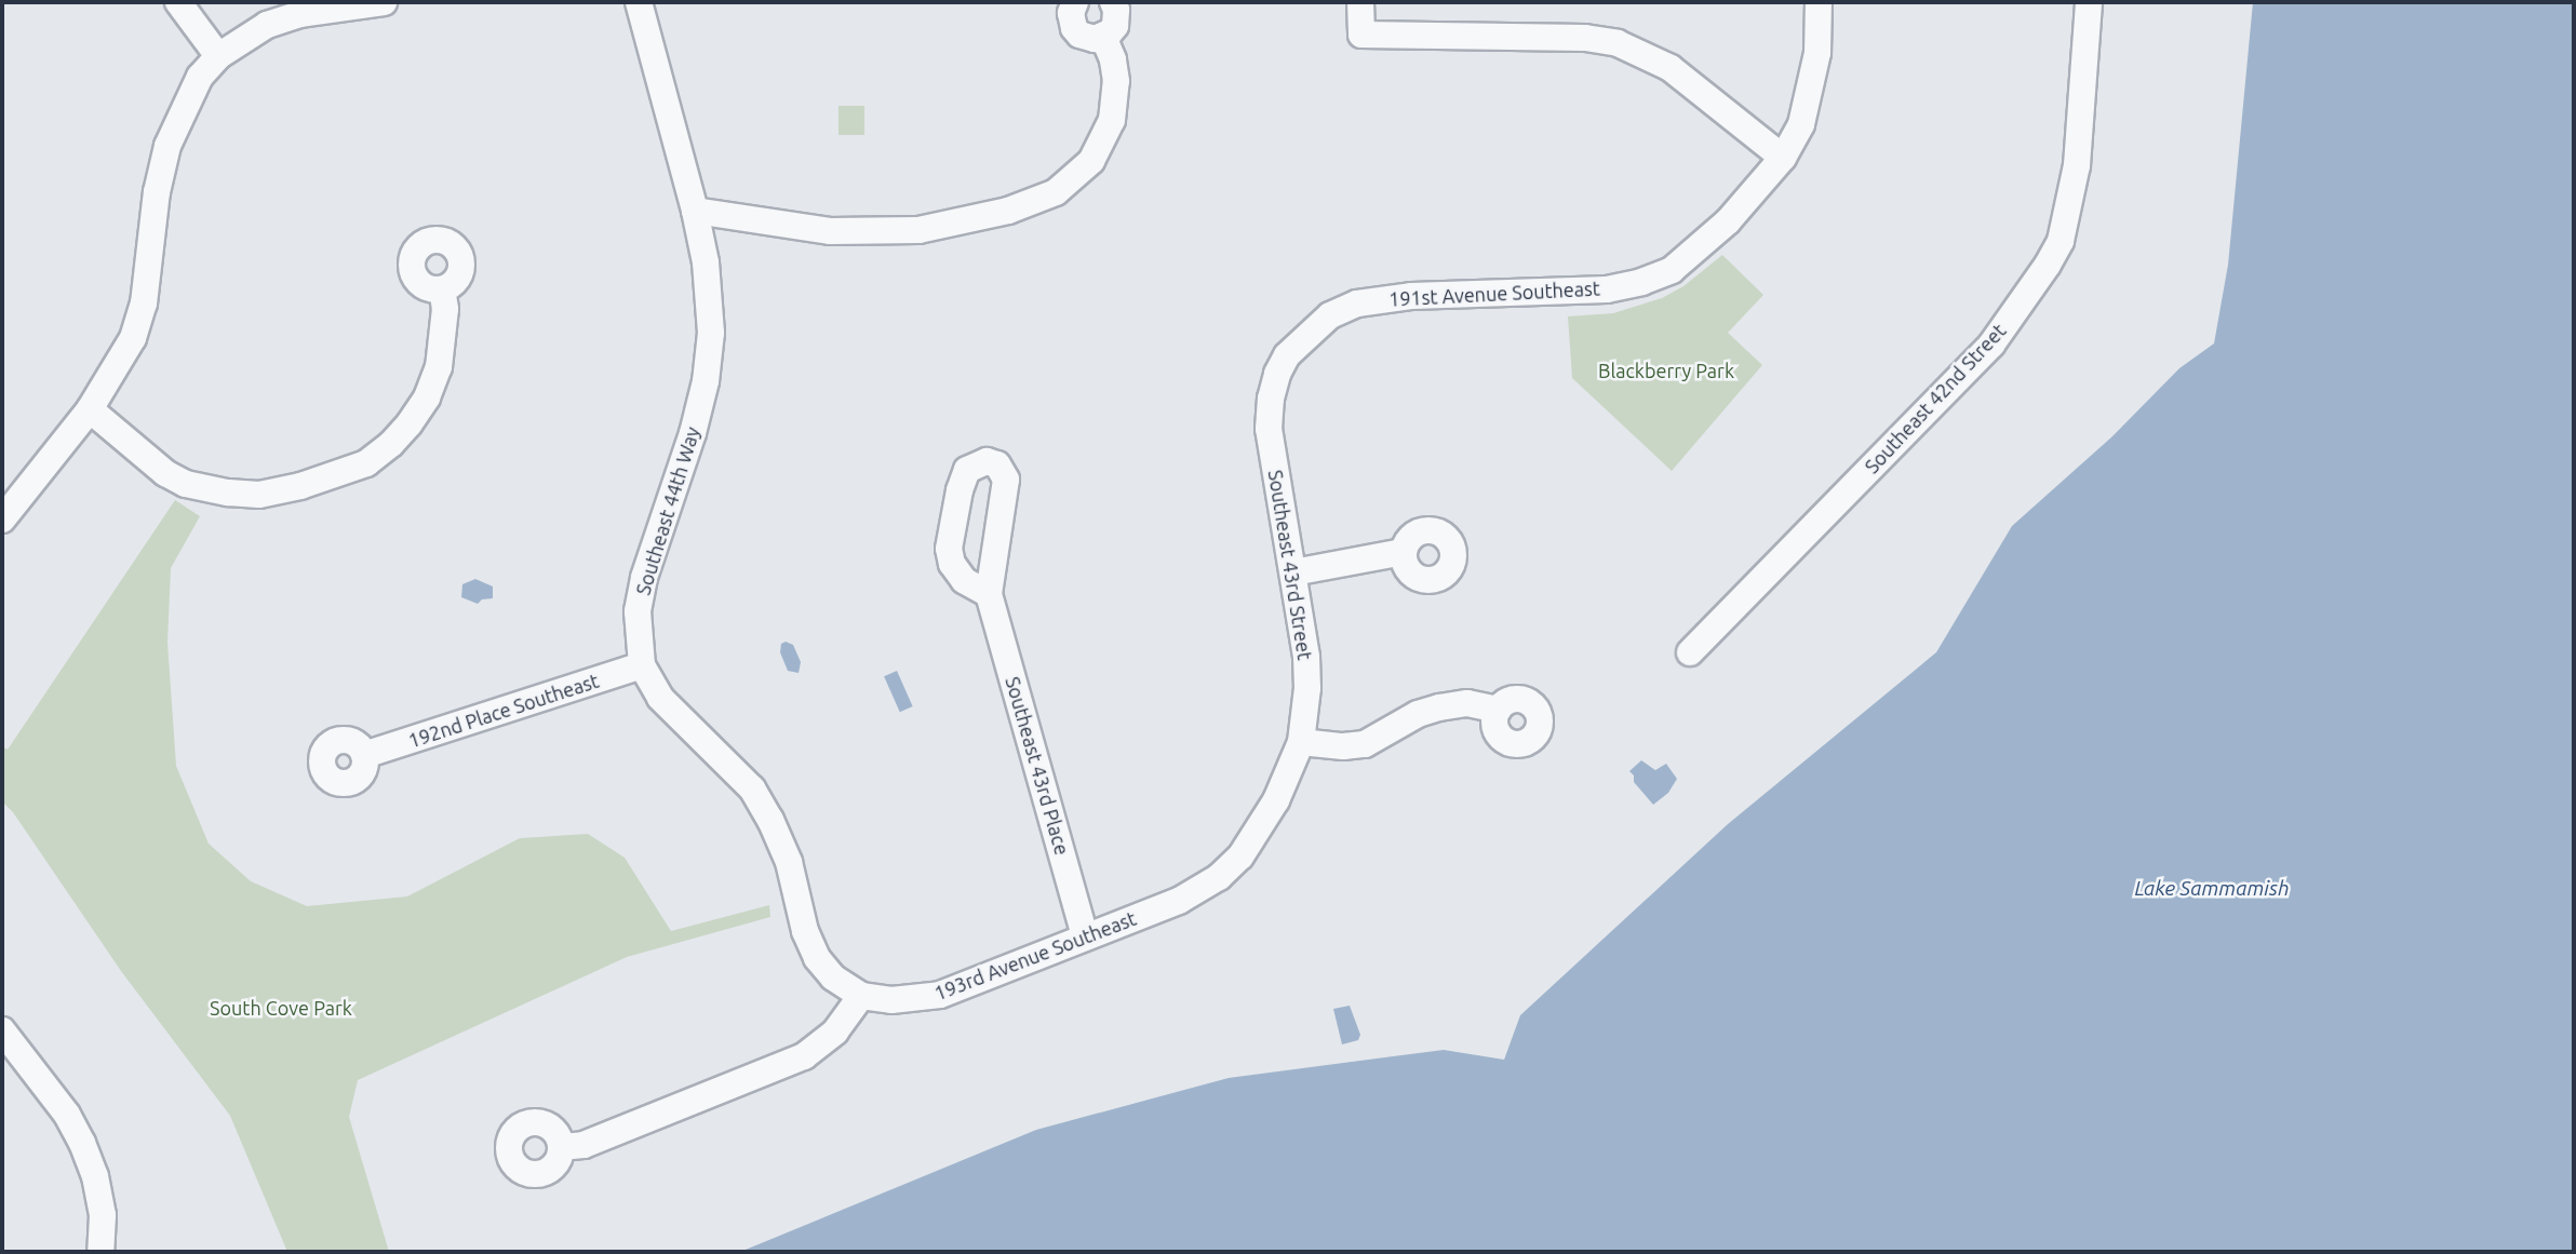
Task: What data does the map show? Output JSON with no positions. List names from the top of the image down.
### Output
{
  "streets": {
    "street": [
      "191st Avenue Southeast",
      "Southeast 42nd Street",
      "Southeast 44th Way",
      "Southeast 43rd Street",
      "192nd Place Southeast",
      "Southeast 43rd Place",
      "193rd Avenue Southeast"
    ]
  },
  "crossings": [
    ["191st Avenue Southeast", "Southeast 43rd Street"],
    ["Southeast 44th Way", "192nd Place Southeast"],
    ["Southeast 44th Way", "193rd Avenue Southeast"],
    ["Southeast 43rd Street", "193rd Avenue Southeast"],
    ["Southeast 43rd Place", "193rd Avenue Southeast"]
  ],
  "water": ["Lake Sammamish"],
  "parks": ["Blackberry Park", "South Cove Park"]
}
